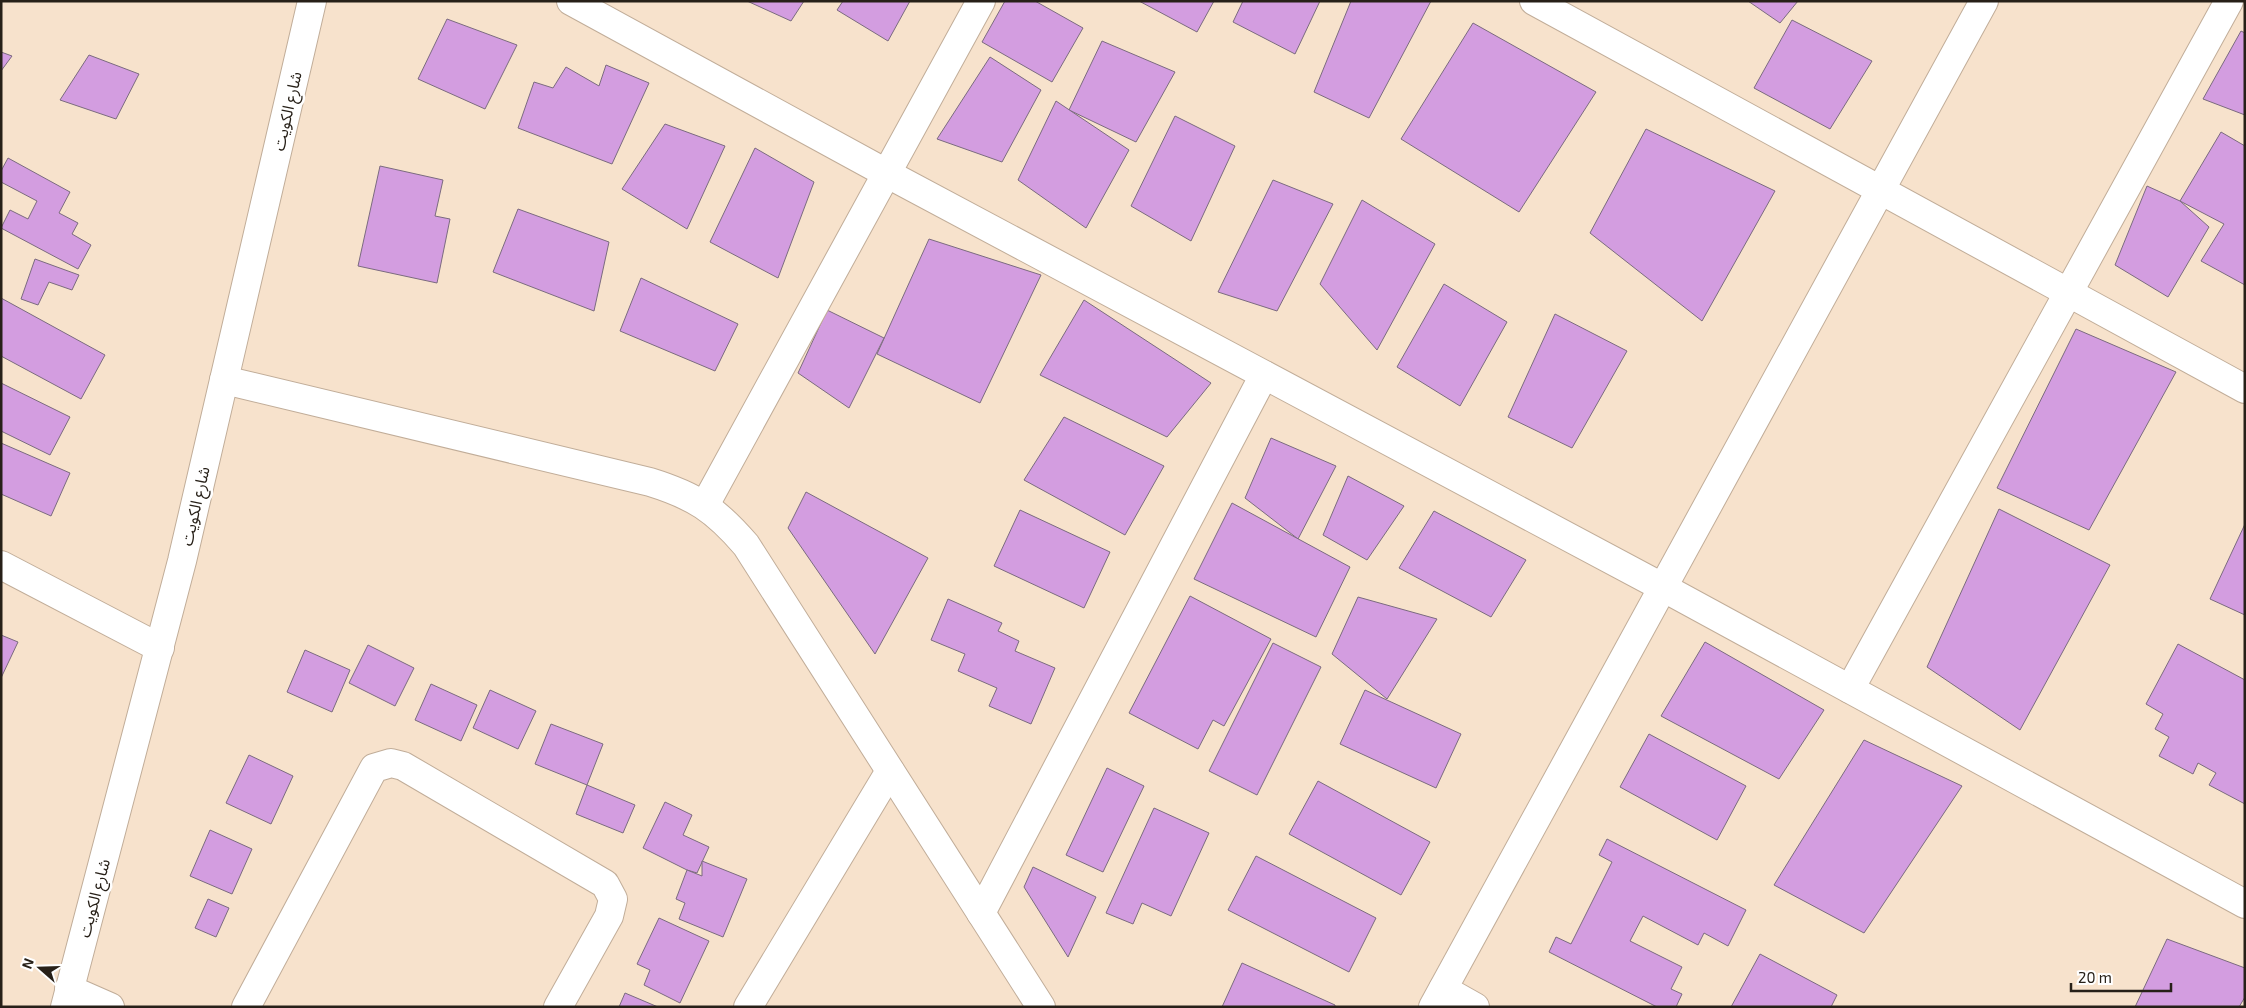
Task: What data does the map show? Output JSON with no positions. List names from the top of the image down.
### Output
{
  "streets": {
    "street": ["شارع الكويت"]
  },
  "scale_bar": "20 m",
  "north": "left"
}
